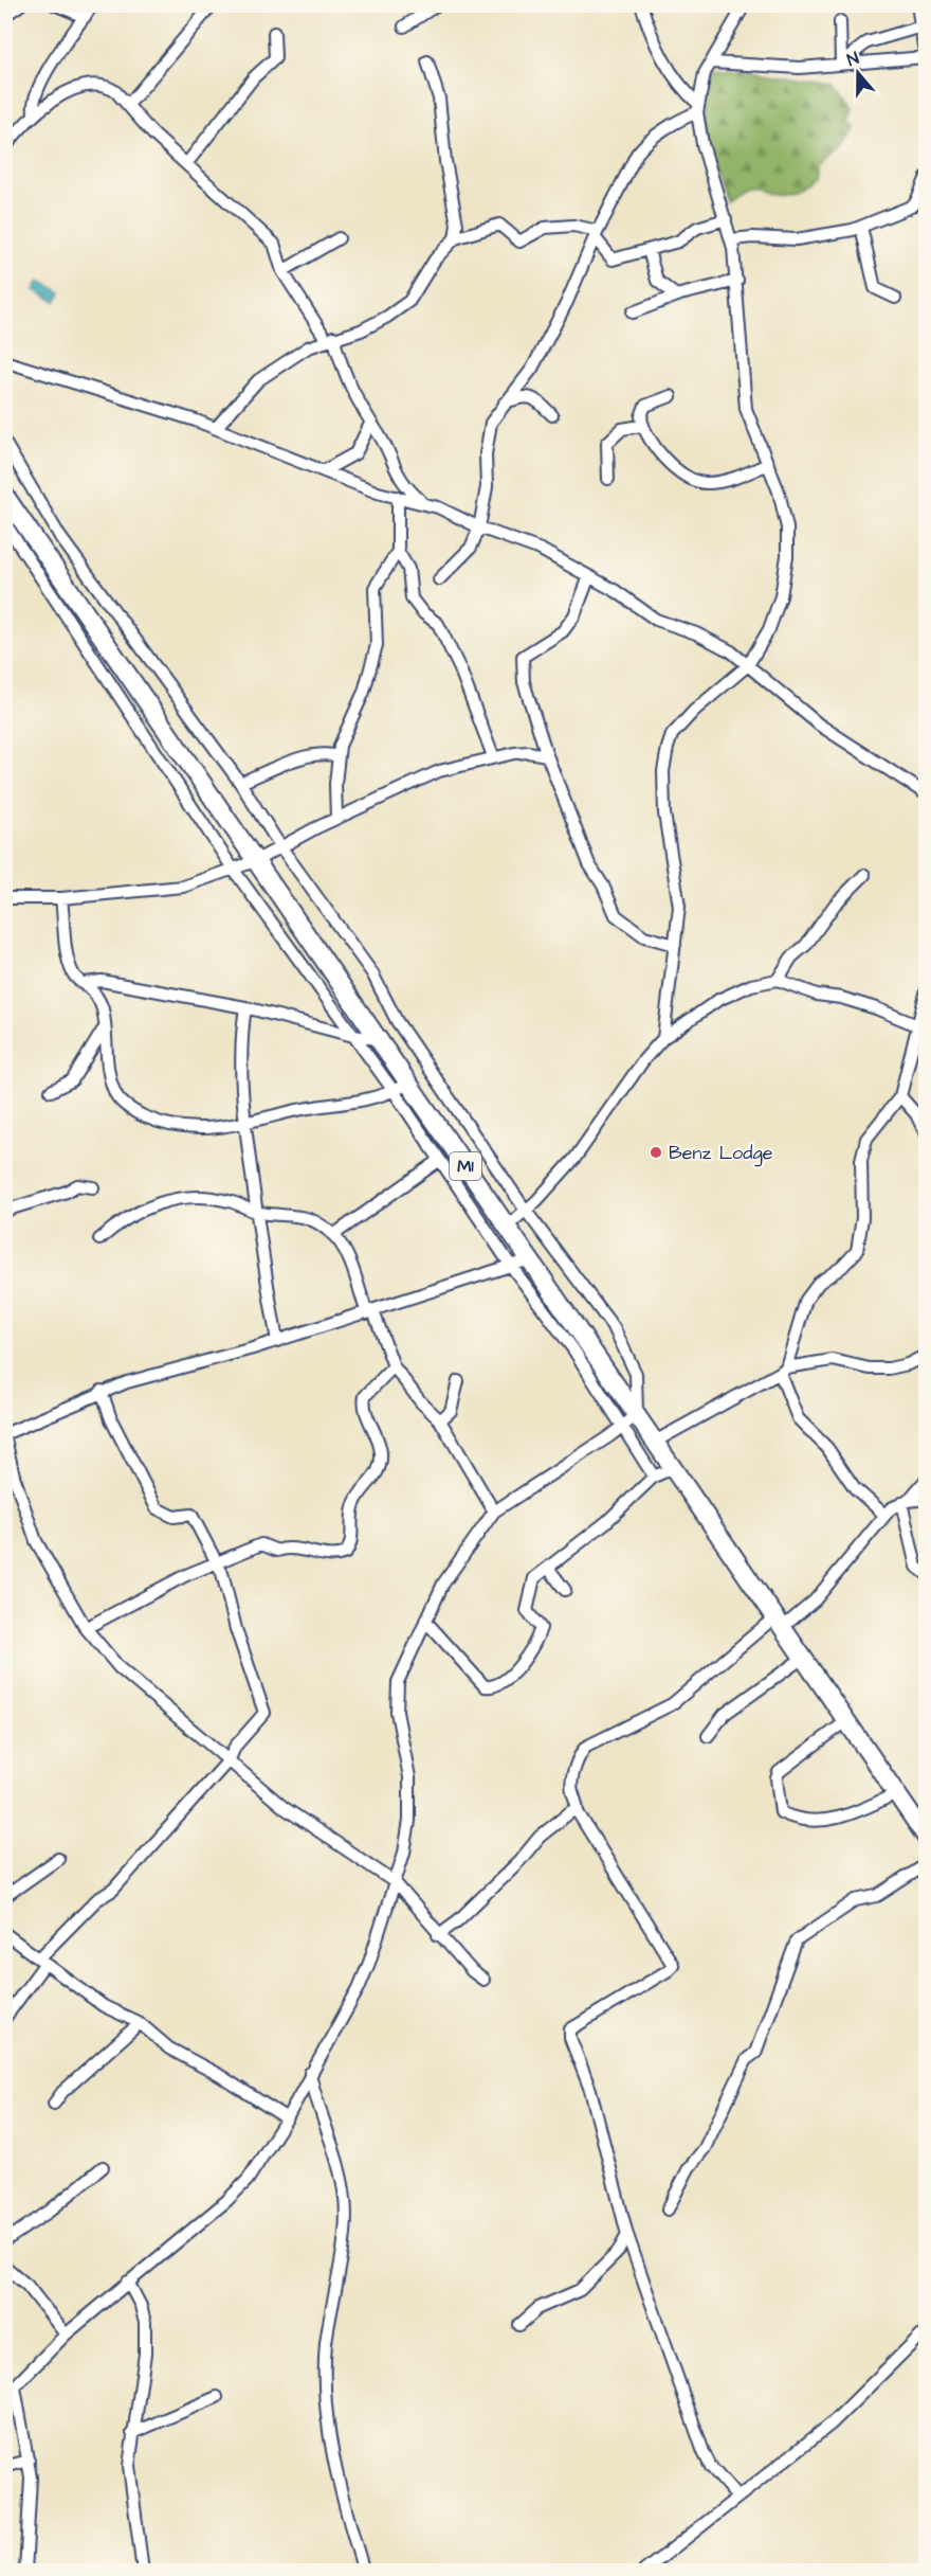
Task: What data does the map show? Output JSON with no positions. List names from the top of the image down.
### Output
{
  "streets": {
    "highway": ["M1"]
  },
  "places": ["Benz Lodge"],
  "north": "top"
}
